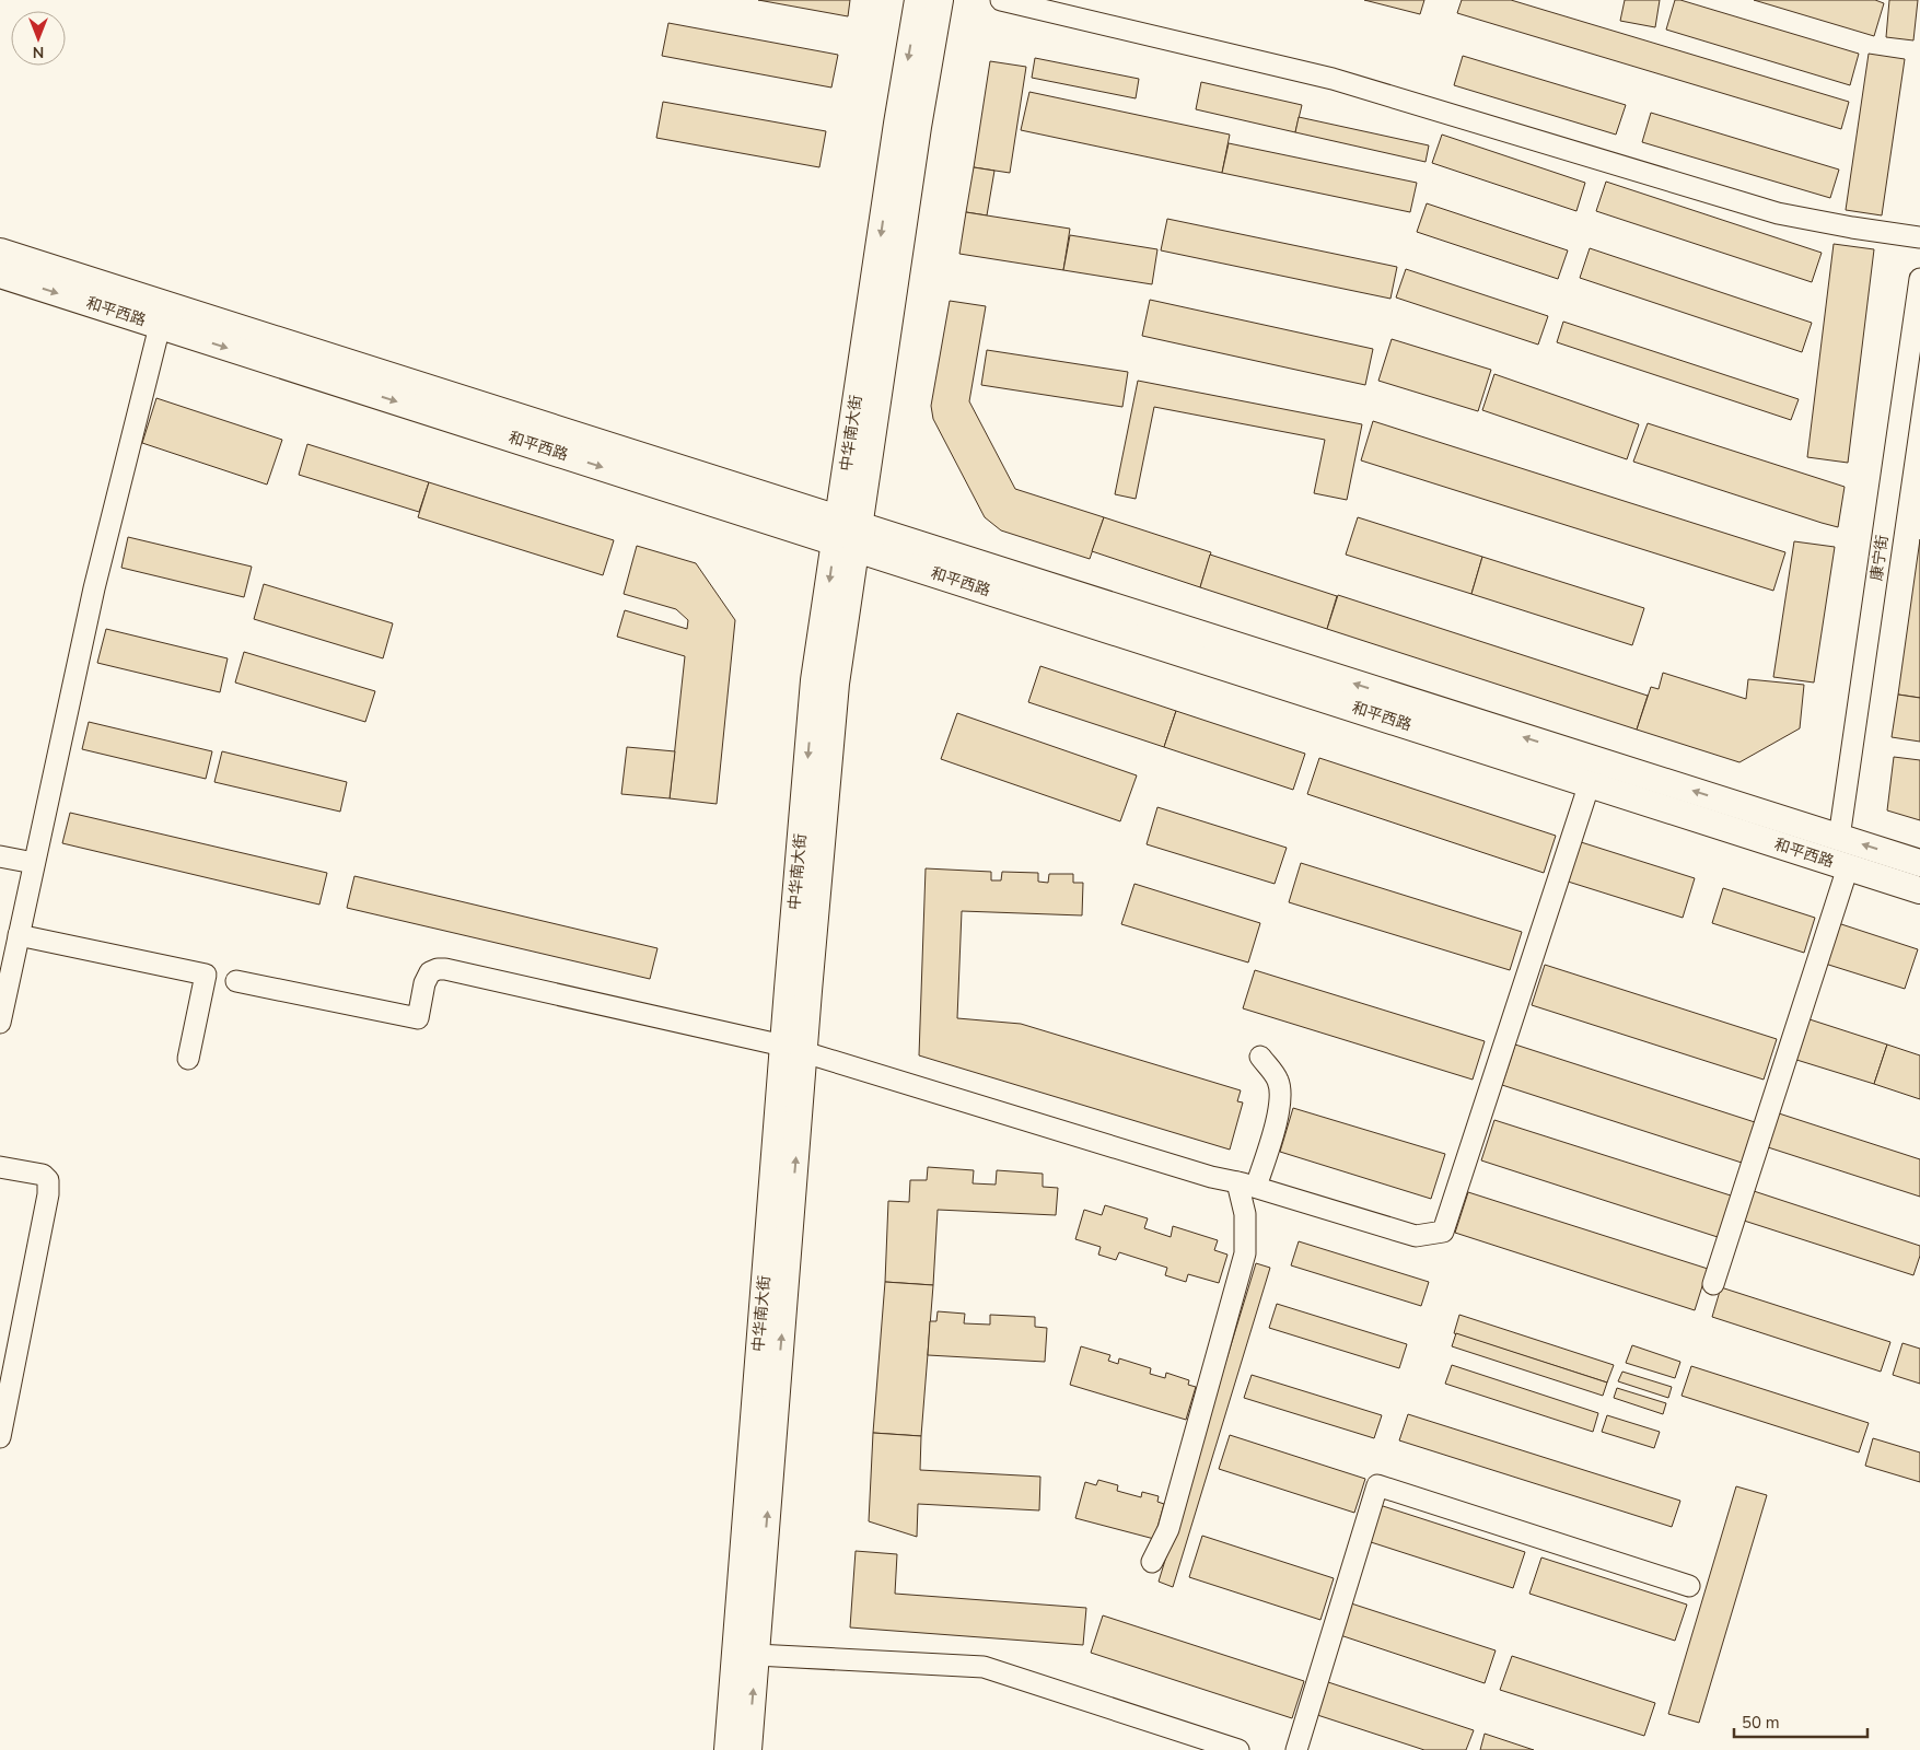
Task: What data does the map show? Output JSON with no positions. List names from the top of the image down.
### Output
{
  "streets": {
    "main road": ["和平西路", "中华南大街"],
    "street": ["康宁街"]
  },
  "crossings": [
    ["和平西路", "中华南大街"],
    ["和平西路", "康宁街"]
  ],
  "scale_bar": "50 m",
  "north": "bottom"
}
